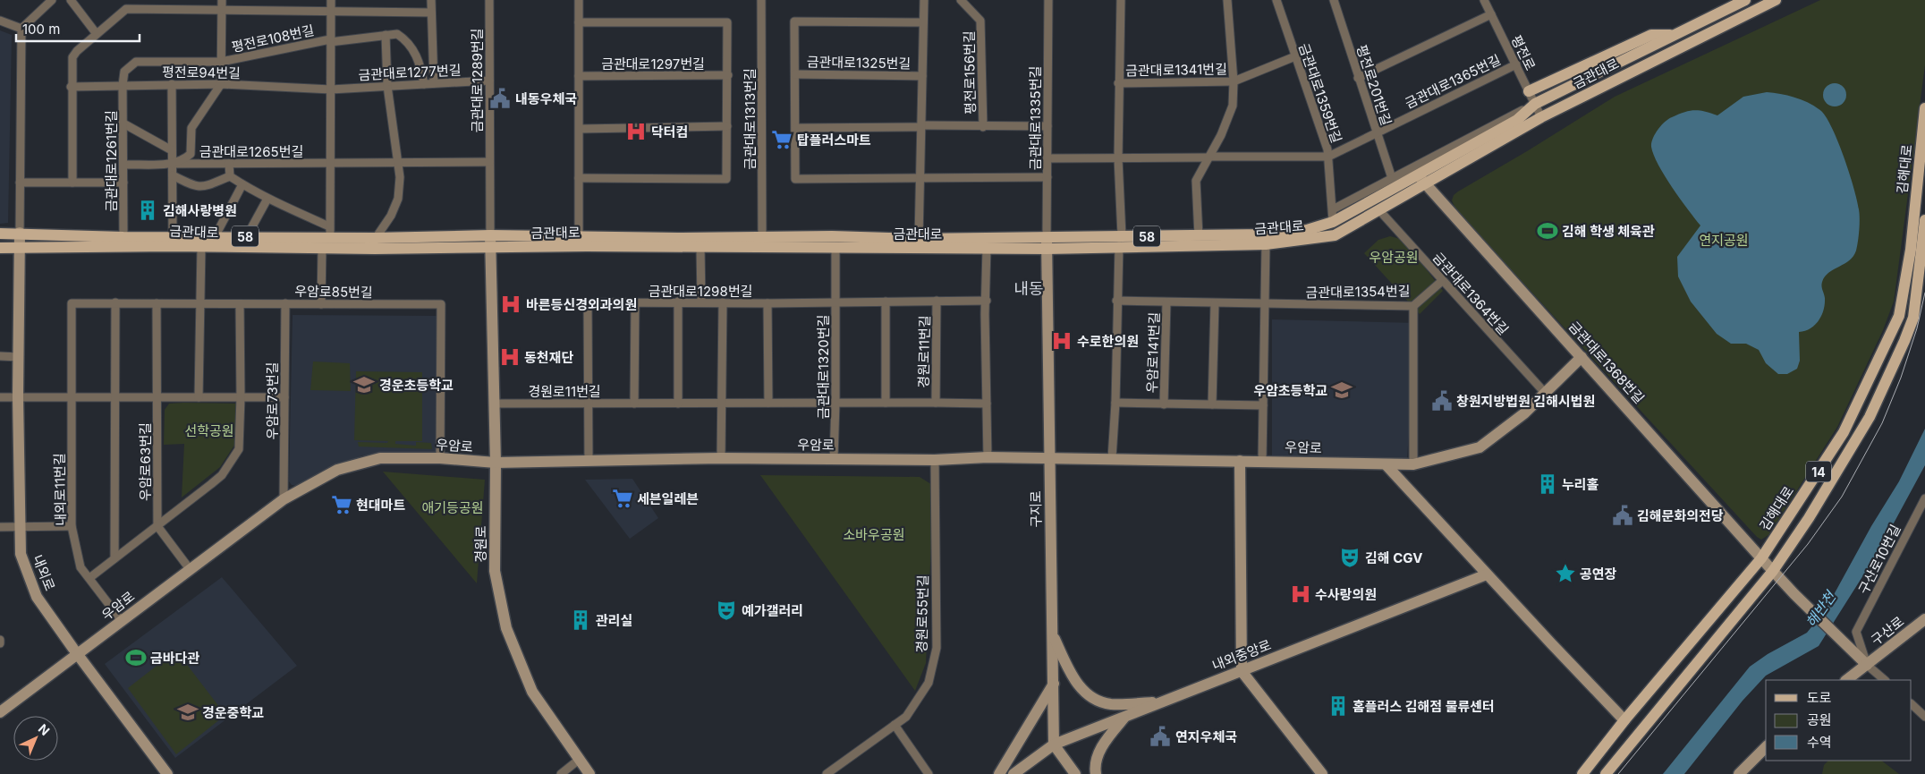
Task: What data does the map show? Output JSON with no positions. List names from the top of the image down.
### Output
{
  "streets": {
    "main road": [
      "금관대로",
      "김해대로",
      "58",
      "14"
    ],
    "street": [
      "평전로108번길",
      "평전로",
      "금관대로1325번길",
      "금관대로1297번길",
      "금관대로1341번길",
      "평전로94번길",
      "금관대로1277번길",
      "평전로156번길",
      "금관대로1289번길",
      "금관대로1365번길",
      "평전로201번길",
      "금관대로1359번길",
      "금관대로1335번길",
      "금관대로1313번길",
      "금관대로1265번길",
      "금관대로1261번길",
      "금관대로1298번길",
      "우암로85번길",
      "금관대로1354번길",
      "금관대로1364번길",
      "경원로11번길",
      "우암로141번길",
      "금관대로1368번길",
      "금관대로1320번길",
      "우암로73번길",
      "우암로",
      "우암로63번길",
      "내외로11번길",
      "구지로",
      "경원로",
      "구산로10번길",
      "내외로",
      "경원로55번길",
      "구산로",
      "내외중앙로"
    ]
  },
  "crossings": [
    ["평전로108번길", "평전로94번길"],
    ["평전로108번길", "금관대로1277번길"],
    ["평전로108번길", "금관대로1261번길"],
    ["평전로", "금관대로"],
    ["평전로", "금관대로1365번길"],
    ["금관대로1325번길", "금관대로"],
    ["금관대로1297번길", "금관대로1313번길"],
    ["금관대로1341번길", "금관대로"],
    ["금관대로1341번길", "우암로141번길"],
    ["평전로94번길", "금관대로1277번길"],
    ["평전로94번길", "금관대로1261번길"],
    ["금관대로1277번길", "금관대로1289번길"],
    ["금관대로", "금관대로1289번길"],
    ["금관대로", "금관대로1359번길"],
    ["금관대로", "금관대로1335번길"],
    ["금관대로", "금관대로1313번길"],
    ["금관대로", "금관대로1261번길"],
    ["금관대로", "금관대로1364번길"],
    ["금관대로", "금관대로1368번길"],
    ["금관대로", "금관대로1320번길"],
    ["금관대로", "구지로"],
    ["금관대로", "경원로"],
    ["금관대로", "내외로"],
    ["금관대로1289번길", "경원로"],
    ["금관대로1365번길", "평전로201번길"],
    ["금관대로1365번길", "금관대로1359번길"],
    ["금관대로1335번길", "구지로"],
    ["금관대로1265번길", "금관대로1261번길"],
    ["김해대로", "금관대로1368번길"],
    ["금관대로1298번길", "경원로11번길"],
    ["금관대로1298번길", "금관대로1320번길"],
    ["금관대로1298번길", "우암로"],
    ["우암로85번길", "우암로73번길"],
    ["우암로85번길", "우암로"],
    ["우암로85번길", "내외로11번길"],
    ["금관대로1354번길", "금관대로1364번길"],
    ["금관대로1354번길", "우암로141번길"],
    ["금관대로1364번길", "우암로"],
    ["경원로11번길", "금관대로1320번길"],
    ["경원로11번길", "경원로"],
    ["금관대로1368번길", "우암로"],
    ["금관대로1368번길", "구산로10번길"],
    ["금관대로1368번길", "구산로"],
    ["금관대로1320번길", "우암로"],
    ["우암로73번길", "우암로"],
    ["우암로", "내외로11번길"],
    ["우암로", "구지로"],
    ["우암로", "경원로"],
    ["우암로", "내외로"],
    ["우암로", "경원로55번길"],
    ["구지로", "내외중앙로"],
    ["구산로10번길", "구산로"]
  ],
  "districts": ["내동"],
  "water": ["해반천"],
  "parks": [
    "연지공원",
    "우암공원",
    "선학공원",
    "애기등공원",
    "소바우공원"
  ],
  "places": {
    "public building": [
      "내동우체국",
      "창원지방법원 김해시법원",
      "김해문화의전당",
      "연지우체국"
    ],
    "hospital": [
      "닥터컴",
      "바른등신경외과의원",
      "수로한의원",
      "동천재단",
      "수사랑의원"
    ],
    "supermarket": ["탑플러스마트", "세븐일레븐", "현대마트"],
    "building": [
      "김해사랑병원",
      "누리홀",
      "관리실",
      "홈플러스 김해점 물류센터"
    ],
    "sports": ["김해 학생 체육관", "금바다관"],
    "school or university": ["경운초등학교", "우암초등학교", "경운중학교"],
    "theatre": ["김해 CGV", "예가갤러리"],
    "place": ["공연장"]
  },
  "legend": ["도로", "공원", "수역"],
  "scale_bar": "100 m",
  "north": "top right"
}
